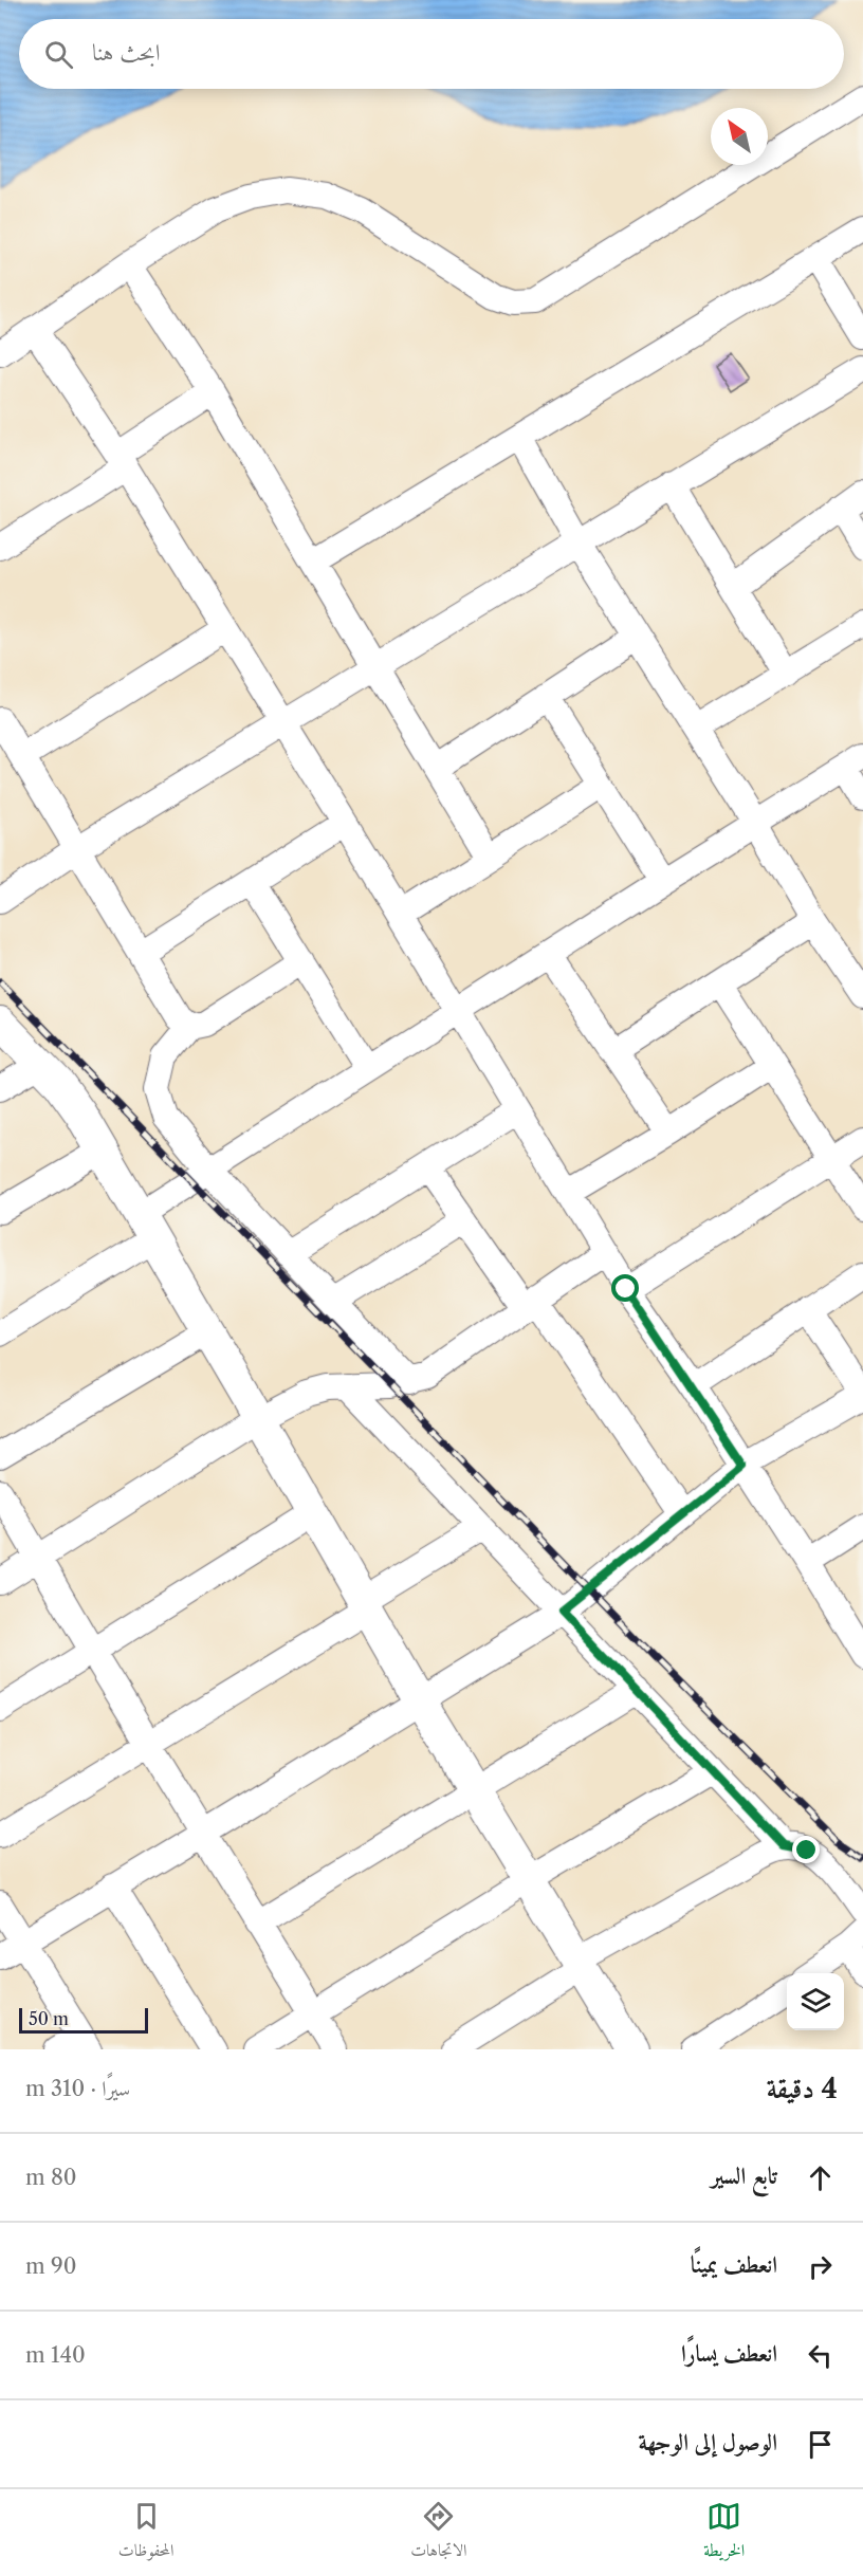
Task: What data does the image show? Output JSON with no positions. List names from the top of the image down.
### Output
{
  "scale_bar": "50 m",
  "north": "top left",
  "page": {
    "search": "ابحث هنا",
    "scale": "50 m",
    "heading": ["4 دقيقة", "سيرًا · 310 m"],
    "list": [
      ["تابع السير", "80 m"],
      ["انعطف يمينًا", "90 m"],
      ["انعطف يسارًا", "140 m"],
      "الوصول إلى الوجهة"
    ],
    "nav": ["الخريطة", "الاتجاهات", "المحفوظات"]
  }
}
